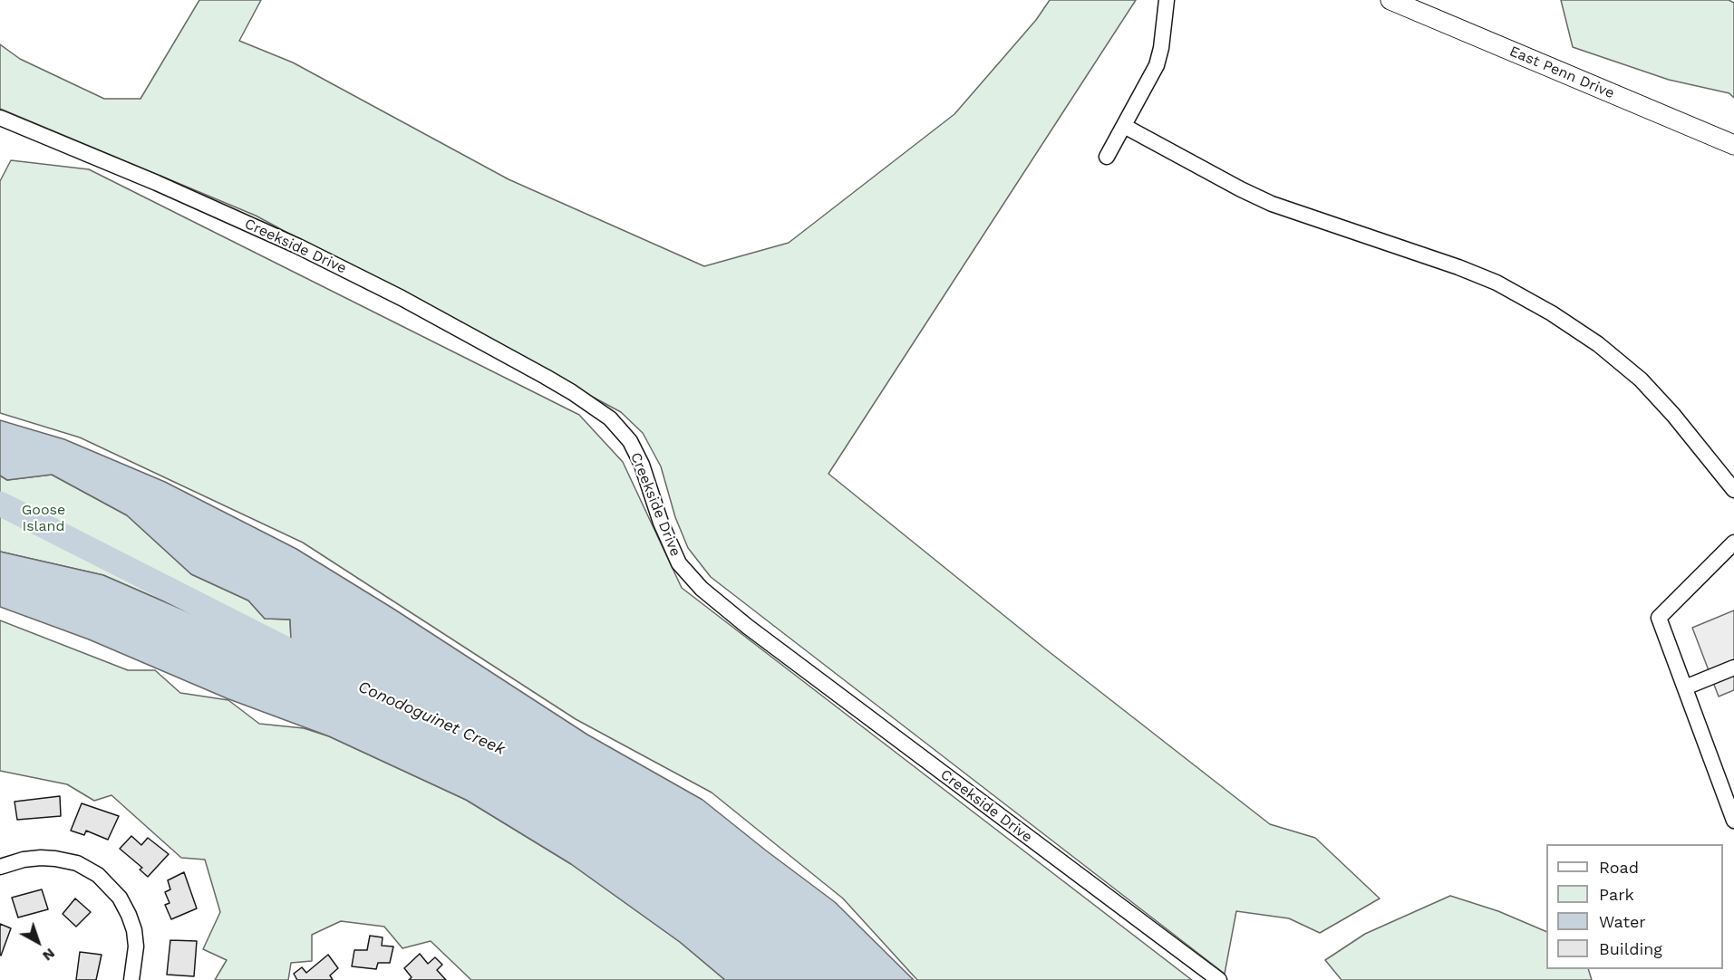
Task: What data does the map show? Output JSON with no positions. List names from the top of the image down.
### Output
{
  "streets": {
    "main road": ["East Penn Drive"],
    "street": ["Creekside Drive"]
  },
  "water": ["Conodoguinet Creek"],
  "parks": ["Goose Island"],
  "legend": [
    "Road",
    "Park",
    "Water",
    "Building"
  ],
  "north": "bottom right"
}
